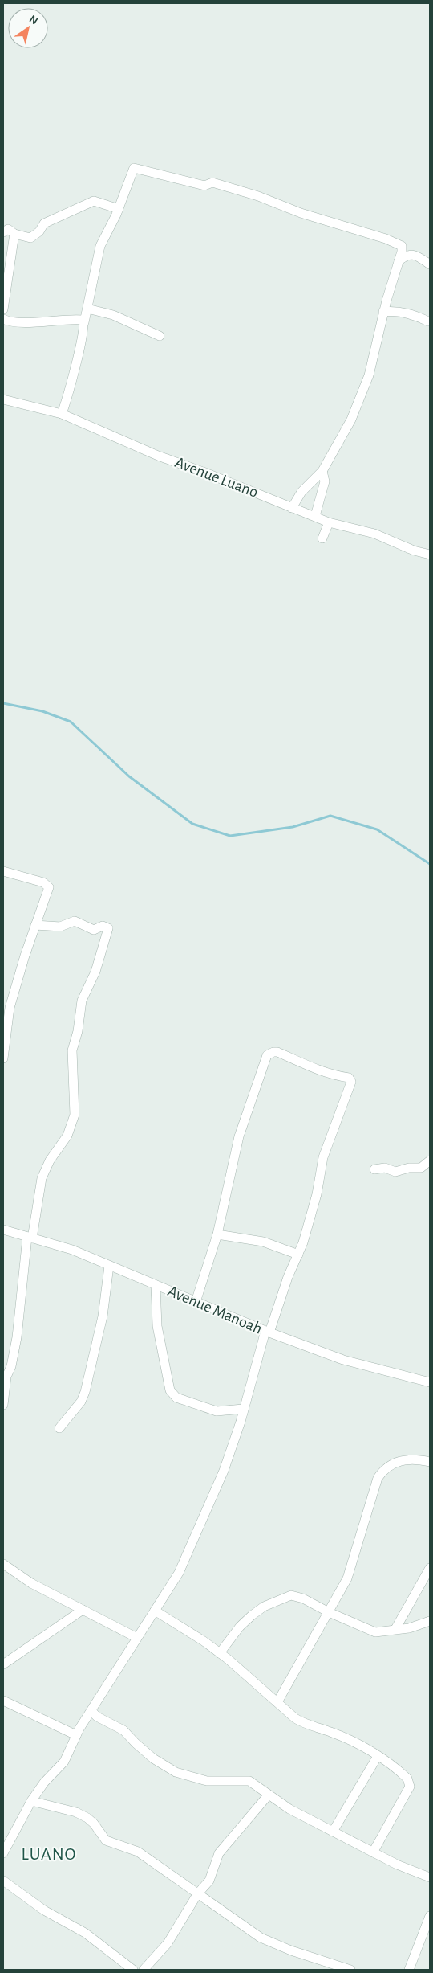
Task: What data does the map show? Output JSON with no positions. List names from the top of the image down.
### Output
{
  "streets": {
    "street": ["Avenue Luano", "Avenue Manoah"]
  },
  "districts": ["LUANO"],
  "north": "top right"
}
